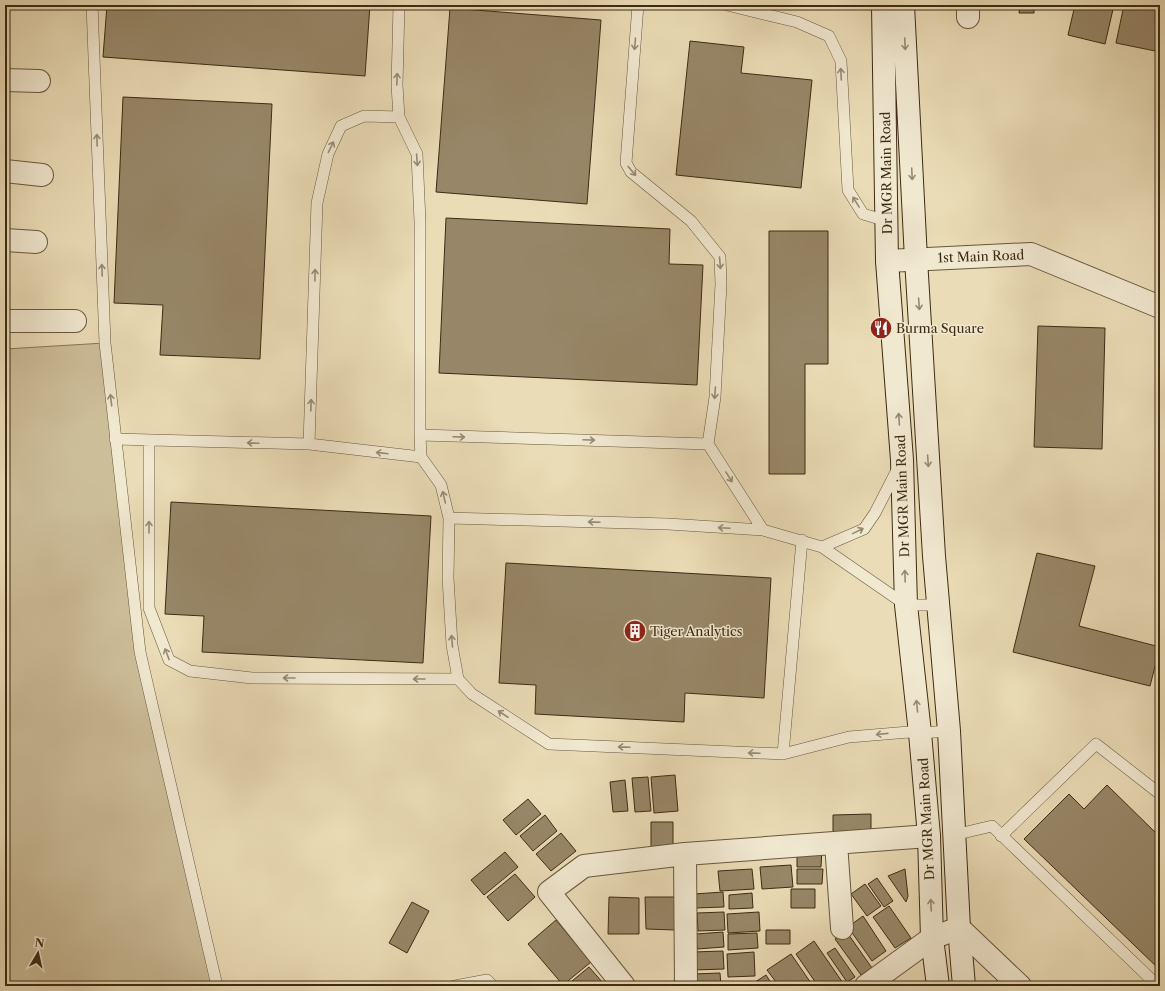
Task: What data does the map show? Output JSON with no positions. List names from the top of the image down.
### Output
{
  "streets": {
    "main road": ["Dr MGR Main Road", "1st Main Road"]
  },
  "crossings": [
    ["Dr MGR Main Road", "1st Main Road"]
  ],
  "places": {
    "restaurant": ["Burma Square"],
    "building": ["Tiger Analytics"]
  },
  "north": "top"
}
